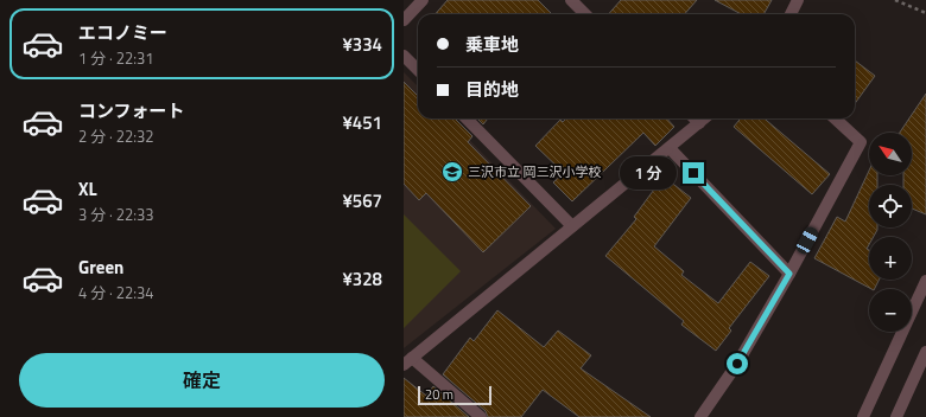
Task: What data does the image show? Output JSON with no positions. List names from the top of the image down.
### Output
{
  "places": {
    "school or university": ["三沢市立 岡三沢小学校"]
  },
  "scale_bar": "20 m",
  "north": "top left",
  "page": {
    "list": [
      {
        "name": "エコノミー",
        "note": "1 分 · 22:31",
        "value": "¥334"
      },
      {
        "name": "コンフォート",
        "note": "2 分 · 22:32",
        "value": "¥451"
      },
      {
        "name": "XL",
        "note": "3 分 · 22:33",
        "value": "¥567"
      },
      {
        "name": "Green",
        "note": "4 分 · 22:34",
        "value": "¥328"
      }
    ],
    "banner": ["乗車地", "目的地"],
    "map_buttons": ["+", "−"],
    "bubble": "1 分",
    "buttons": "確定",
    "scale": "20 m"
  }
}
